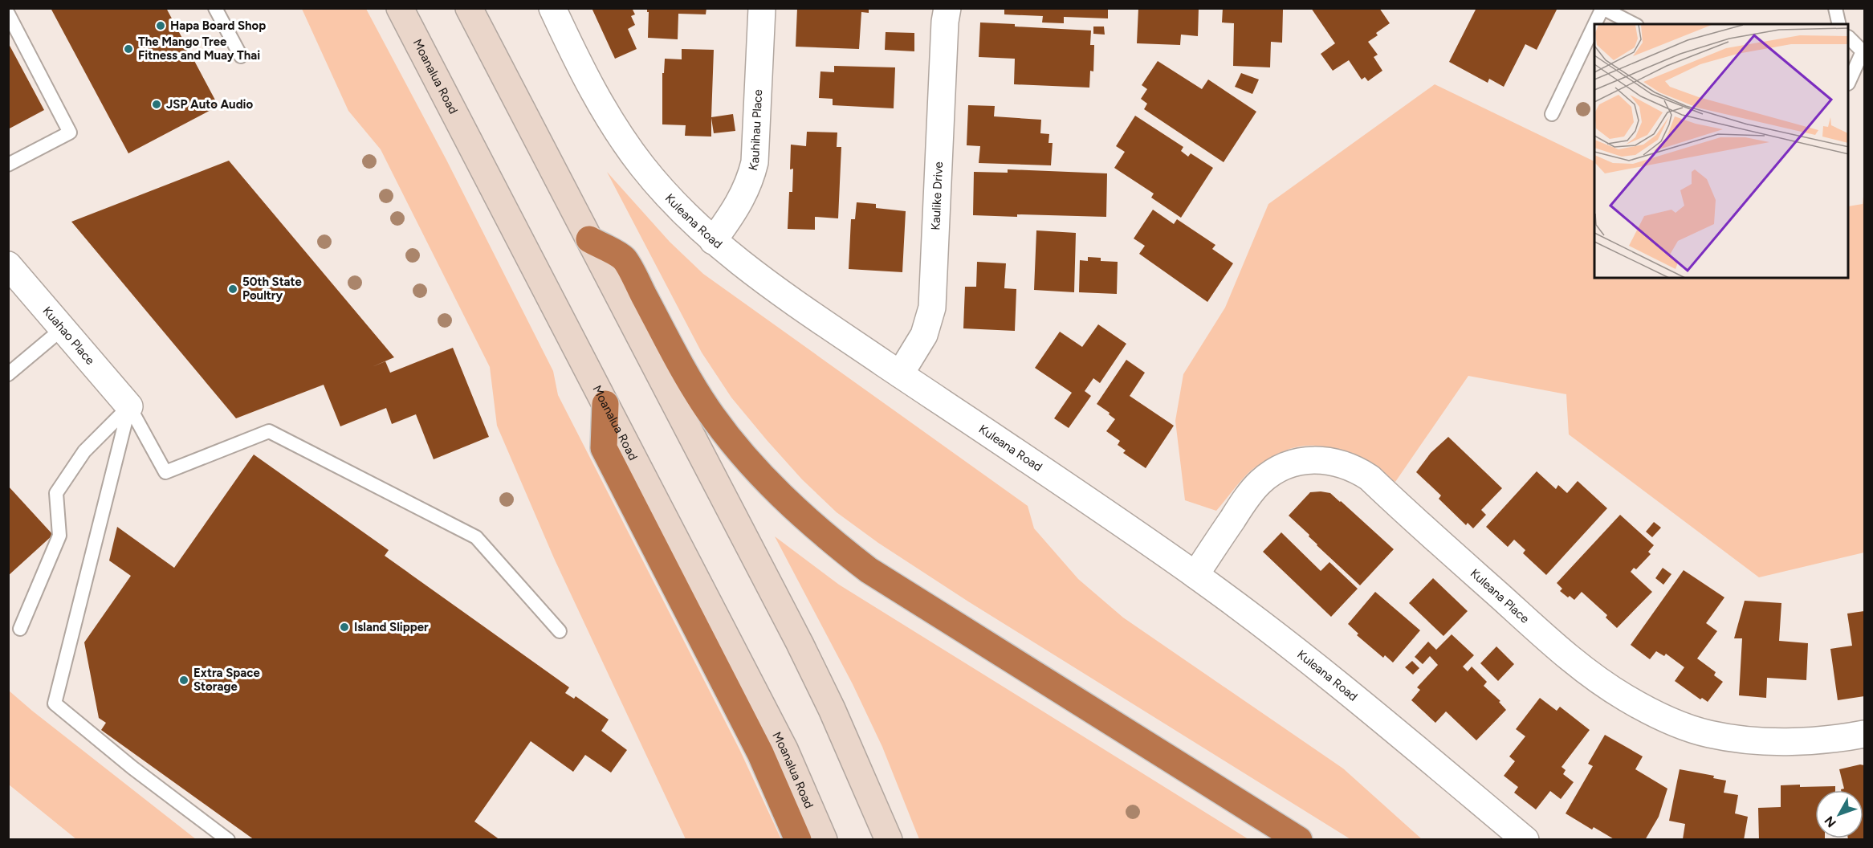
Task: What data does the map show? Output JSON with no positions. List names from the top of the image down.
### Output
{
  "streets": {
    "main road": ["Moanalua Road"],
    "street": [
      "Kauhihau Place",
      "Kaulike Drive",
      "Kuleana Road",
      "Kuahao Place",
      "Kuleana Place"
    ]
  },
  "crossings": [
    ["Kauhihau Place", "Kuleana Road"],
    ["Kaulike Drive", "Kuleana Road"],
    ["Kuleana Road", "Kuleana Place"]
  ],
  "places": [
    "Hapa Board Shop",
    "The Mango Tree Fitness and Muay Thai",
    "JSP Auto Audio",
    "50th State Poultry",
    "Island Slipper",
    "Extra Space Storage"
  ],
  "north": "bottom left"
}
